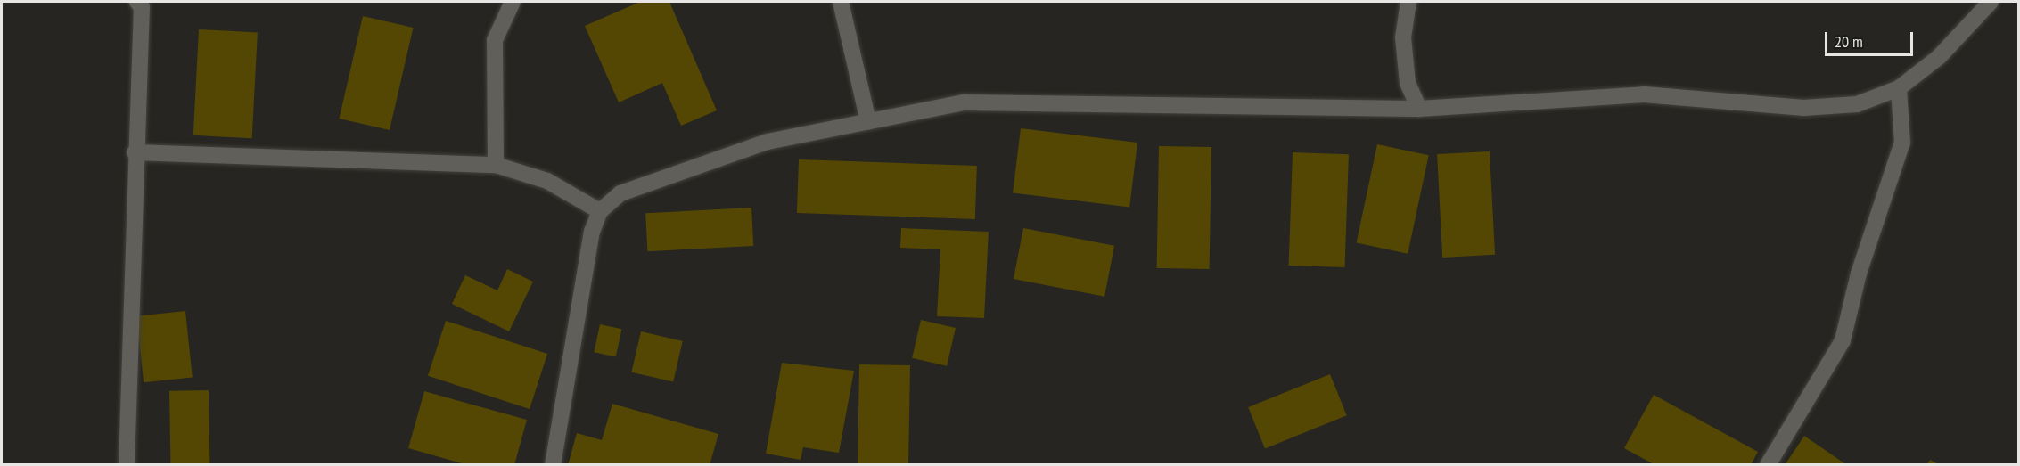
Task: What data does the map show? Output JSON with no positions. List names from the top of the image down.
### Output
{
  "scale_bar": "20 m"
}
